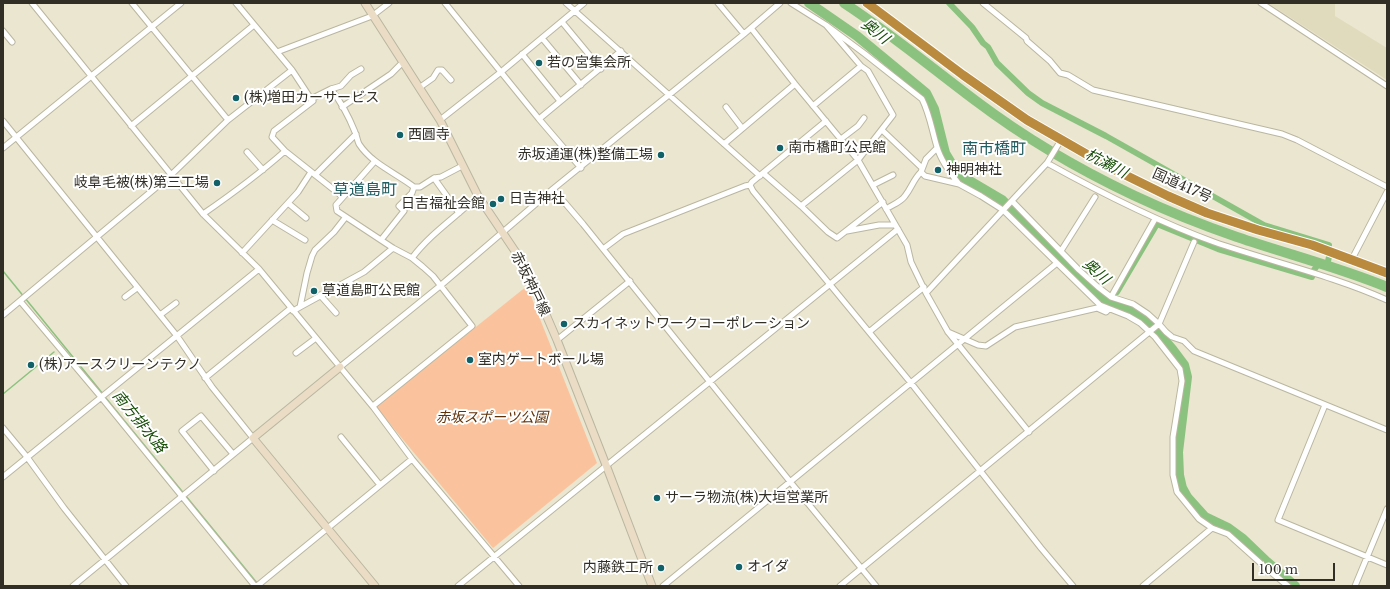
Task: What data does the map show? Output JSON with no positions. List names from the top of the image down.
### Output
{
  "streets": {
    "highway": ["国道417号"],
    "main road": ["赤坂神戸線"]
  },
  "districts": ["南市橋町", "草道島町"],
  "water": ["奥川", "杭瀬川", "南方排水路"],
  "parks": ["赤坂スポーツ公園"],
  "places": [
    "若の宮集会所",
    "(株)増田カーサービス",
    "西圓寺",
    "南市橋町公民館",
    "赤坂通運(株)整備工場",
    "神明神社",
    "岐阜毛被(株)第三工場",
    "日吉神社",
    "日吉福祉会館",
    "草道島町公民館",
    "スカイネットワークコーポレーション",
    "室内ゲートボール場",
    "(株)アースクリーンテクノ",
    "サーラ物流(株)大垣営業所",
    "オイダ",
    "内藤鉄工所"
  ],
  "scale_bar": "100 m"
}
